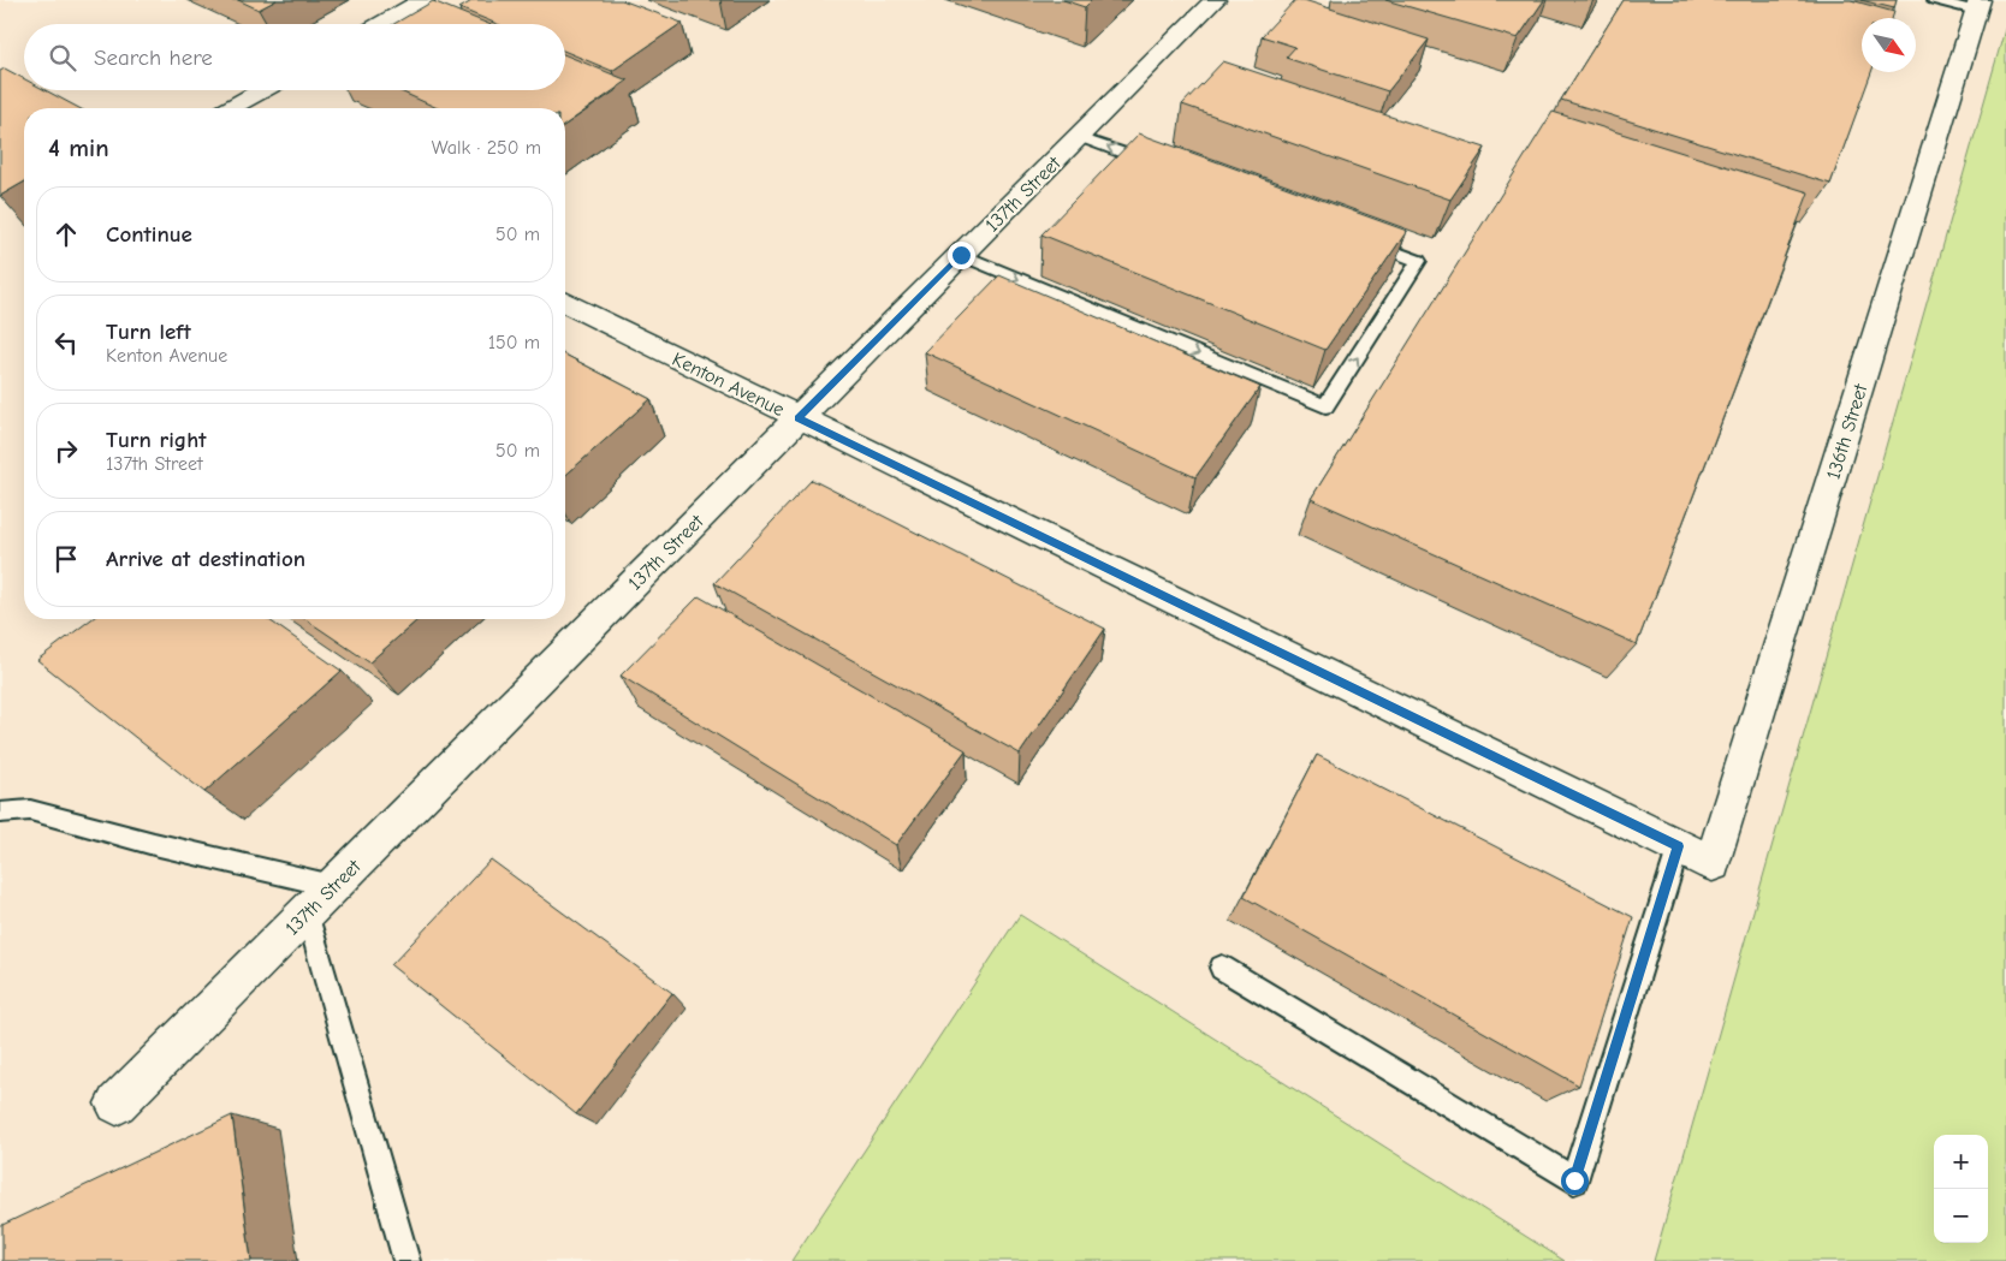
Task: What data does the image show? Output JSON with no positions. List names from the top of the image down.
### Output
{
  "streets": {
    "street": ["137th Street", "Kenton Avenue", "136th Street"]
  },
  "crossings": [
    ["137th Street", "Kenton Avenue"],
    ["Kenton Avenue", "136th Street"]
  ],
  "north": "bottom right",
  "page": {
    "search": "Search here",
    "heading": ["4 min", "Walk · 250 m"],
    "list": [
      ["Continue", "50 m"],
      ["Turn left", "Kenton Avenue", "150 m"],
      ["Turn right", "137th Street", "50 m"],
      "Arrive at destination"
    ],
    "map_buttons": ["+", "−"]
  }
}
